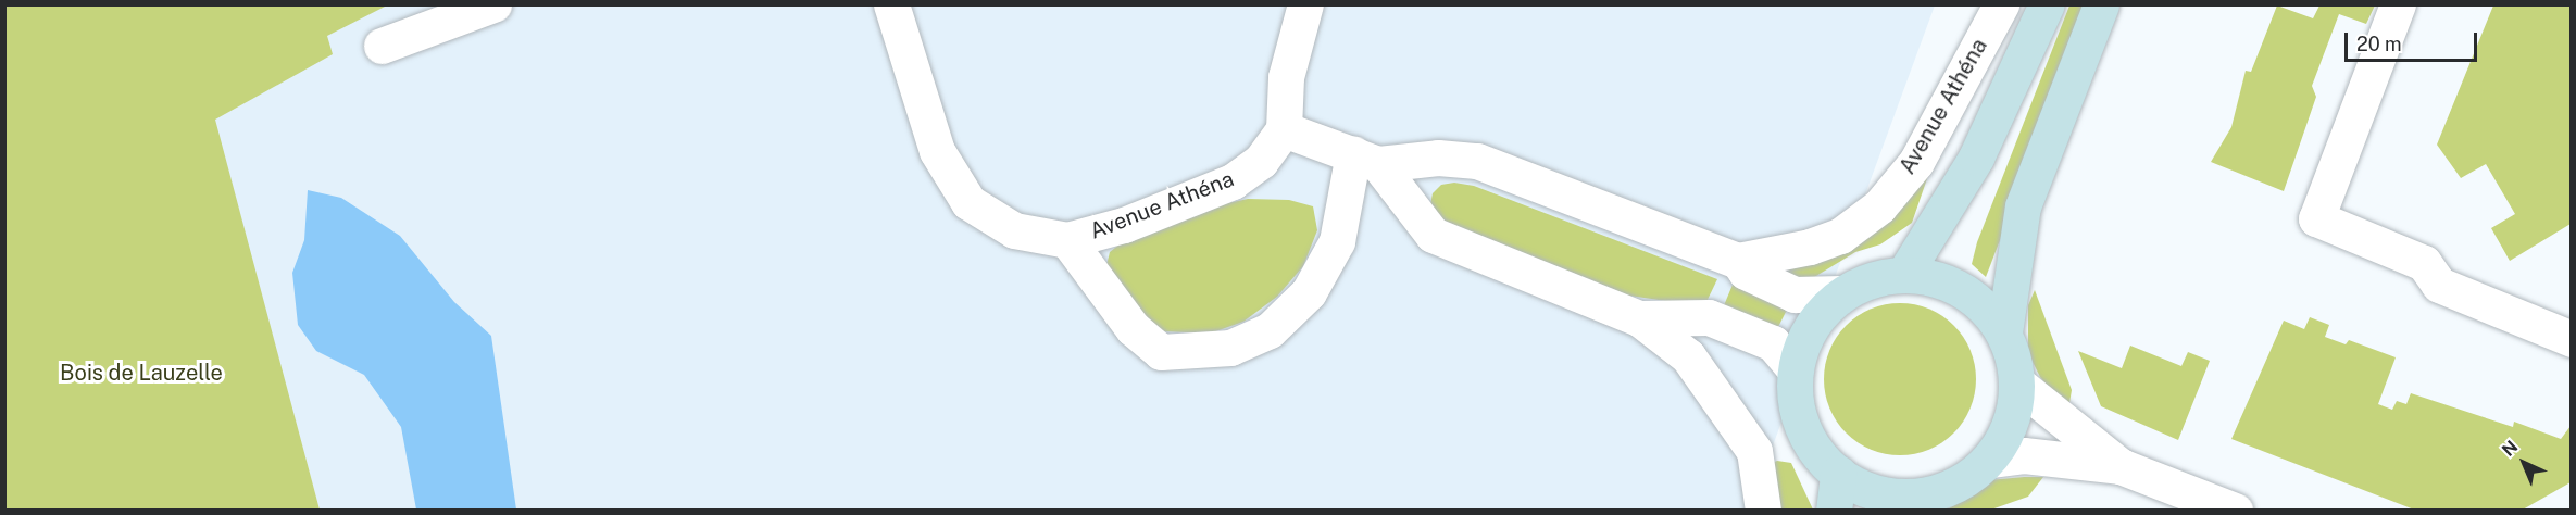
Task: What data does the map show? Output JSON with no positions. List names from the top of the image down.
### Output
{
  "streets": {
    "street": ["Avenue Athéna"]
  },
  "parks": ["Bois de Lauzelle"],
  "scale_bar": "20 m",
  "north": "top left"
}
